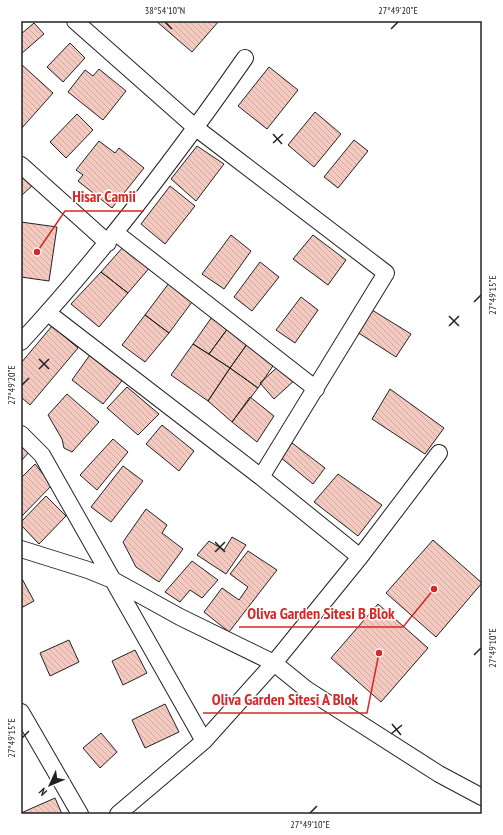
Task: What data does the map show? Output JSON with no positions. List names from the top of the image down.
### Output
{
  "places": ["Hisar Camii", "Oliva Garden Sitesi B Blok", "Oliva Garden Sitesi A Blok"],
  "north": "bottom left",
  "coordinates": [
    "38°54'10\"N",
    "27°49'20\"E",
    "27°49'15\"E",
    "27°49'10\"E"
  ]
}
